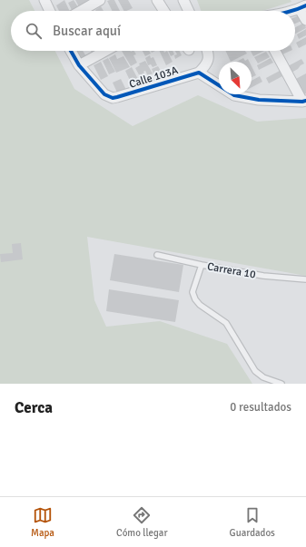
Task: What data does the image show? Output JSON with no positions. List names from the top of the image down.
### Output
{
  "streets": {
    "street": ["Calle 103A"],
    "lane": ["Carrera 10"]
  },
  "north": "bottom right",
  "page": {
    "search": "Buscar aquí",
    "heading": ["Cerca", "0 resultados"],
    "nav": ["Mapa", "Cómo llegar", "Guardados"]
  }
}
